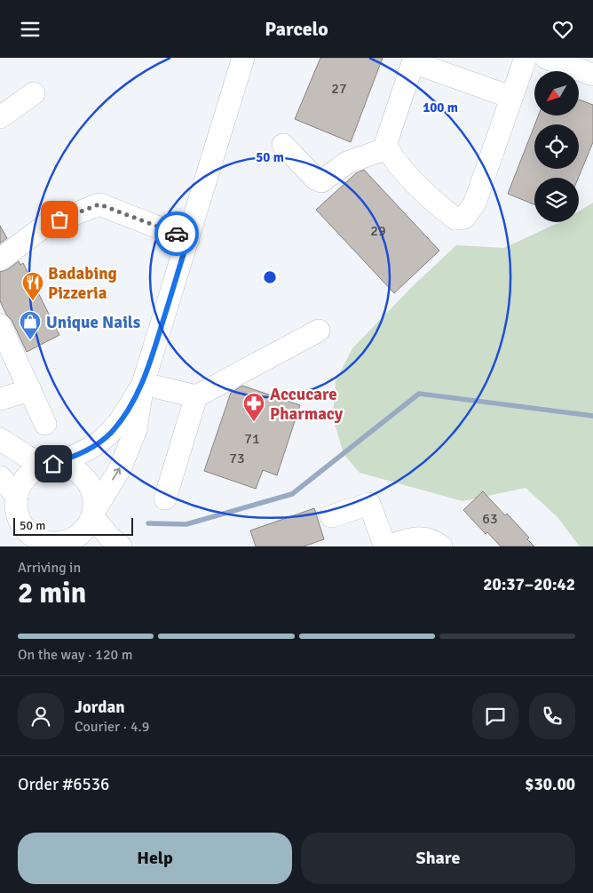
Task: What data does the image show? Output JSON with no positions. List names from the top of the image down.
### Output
{
  "places": {
    "restaurant": ["Badabing Pizzeria"],
    "shop": ["Unique Nails"],
    "pharmacy": ["Accucare Pharmacy"]
  },
  "house_numbers": [
    "27",
    "29",
    "71",
    "73",
    "63"
  ],
  "scale_bar": "50 m",
  "north": "bottom left",
  "page": {
    "header": "Parcelo",
    "scale": "50 m",
    "heading": ["2 min", "Arriving in", "20:37–20:42"],
    "panel": [
      "Jordan",
      "Courier · 4.9",
      "Order #6536",
      "$30.00"
    ],
    "bar": "On the way · 120 m",
    "buttons": ["Help", "Share"]
  },
  "rings": ["100 m", "50 m"]
}
